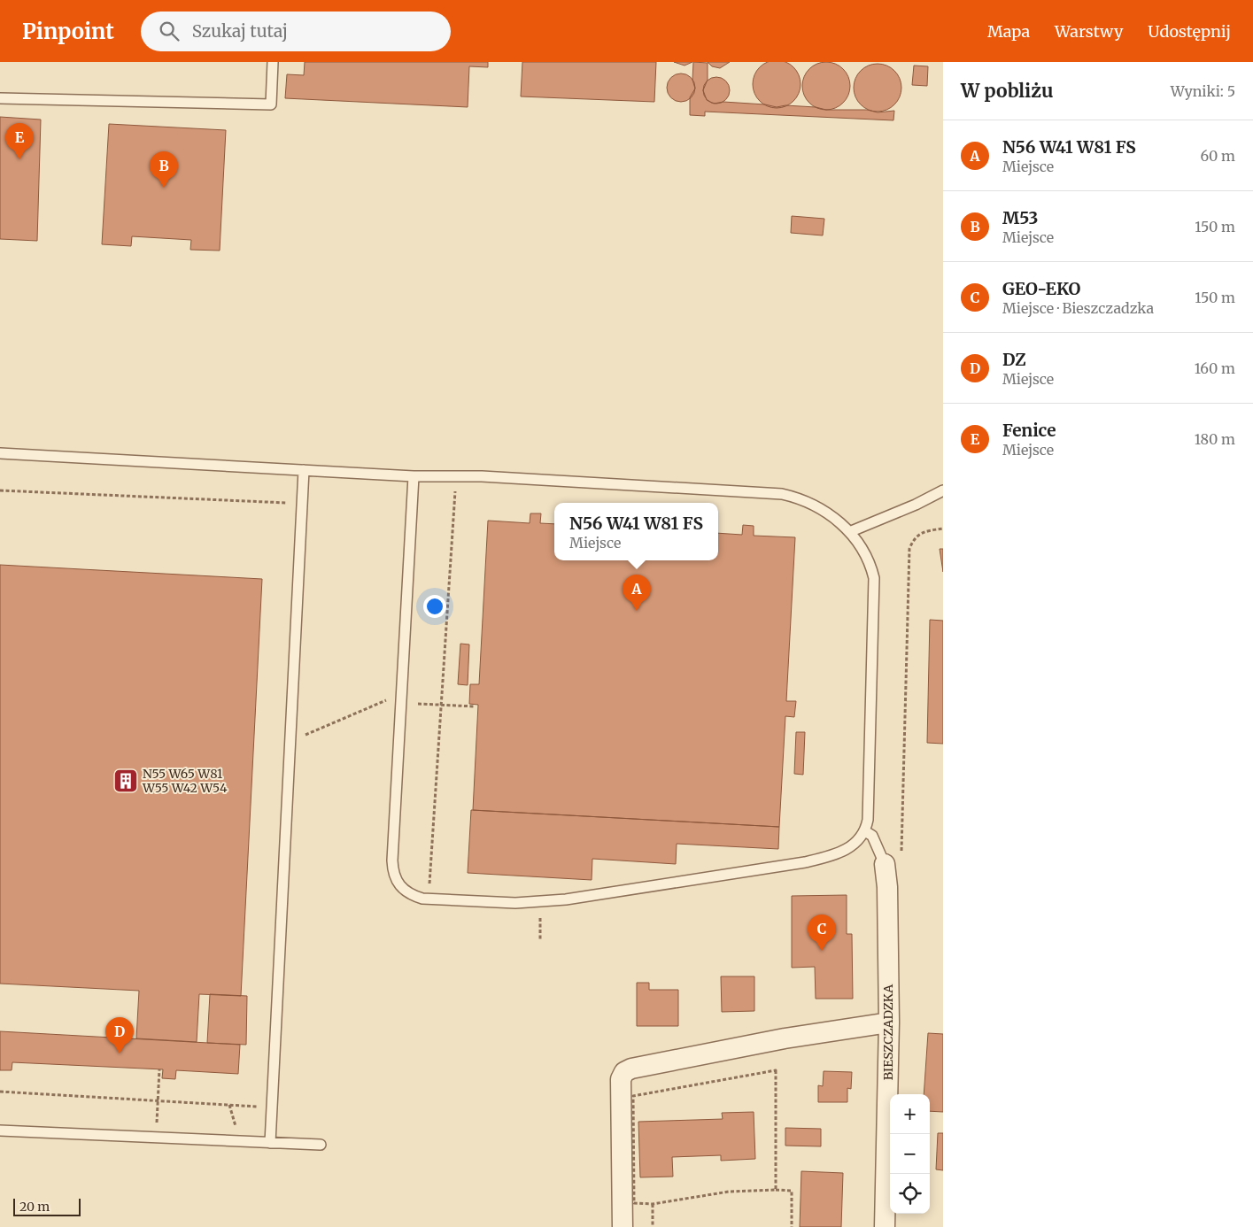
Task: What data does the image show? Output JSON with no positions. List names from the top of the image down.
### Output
{
  "streets": {
    "street": ["BIESZCZADZKA"]
  },
  "places": {
    "building": ["N55 W65 W81 W55 W42 W54"]
  },
  "scale_bar": "20 m",
  "page": {
    "header": "Pinpoint",
    "search": "Szukaj tutaj",
    "nav": ["Mapa", "Warstwy", "Udostępnij"],
    "heading": ["W pobliżu", "Wyniki: 5"],
    "list": [
      {
        "mark": "A",
        "name": "N56 W41 W81 FS",
        "note": "Miejsce",
        "value": "60 m"
      },
      {
        "mark": "B",
        "name": "M53",
        "note": "Miejsce",
        "value": "150 m"
      },
      {
        "mark": "C",
        "name": "GEO-EKO",
        "note": "Miejsce · Bieszczadzka",
        "value": "150 m"
      },
      {
        "mark": "D",
        "name": "DZ",
        "note": "Miejsce",
        "value": "160 m"
      },
      {
        "mark": "E",
        "name": "Fenice",
        "note": "Miejsce",
        "value": "180 m"
      }
    ],
    "pins": [
      "E",
      "B",
      "A",
      "C",
      "D"
    ],
    "popup": ["N56 W41 W81 FS", "Miejsce"],
    "map_buttons": ["+", "−"],
    "scale": "20 m"
  }
}
